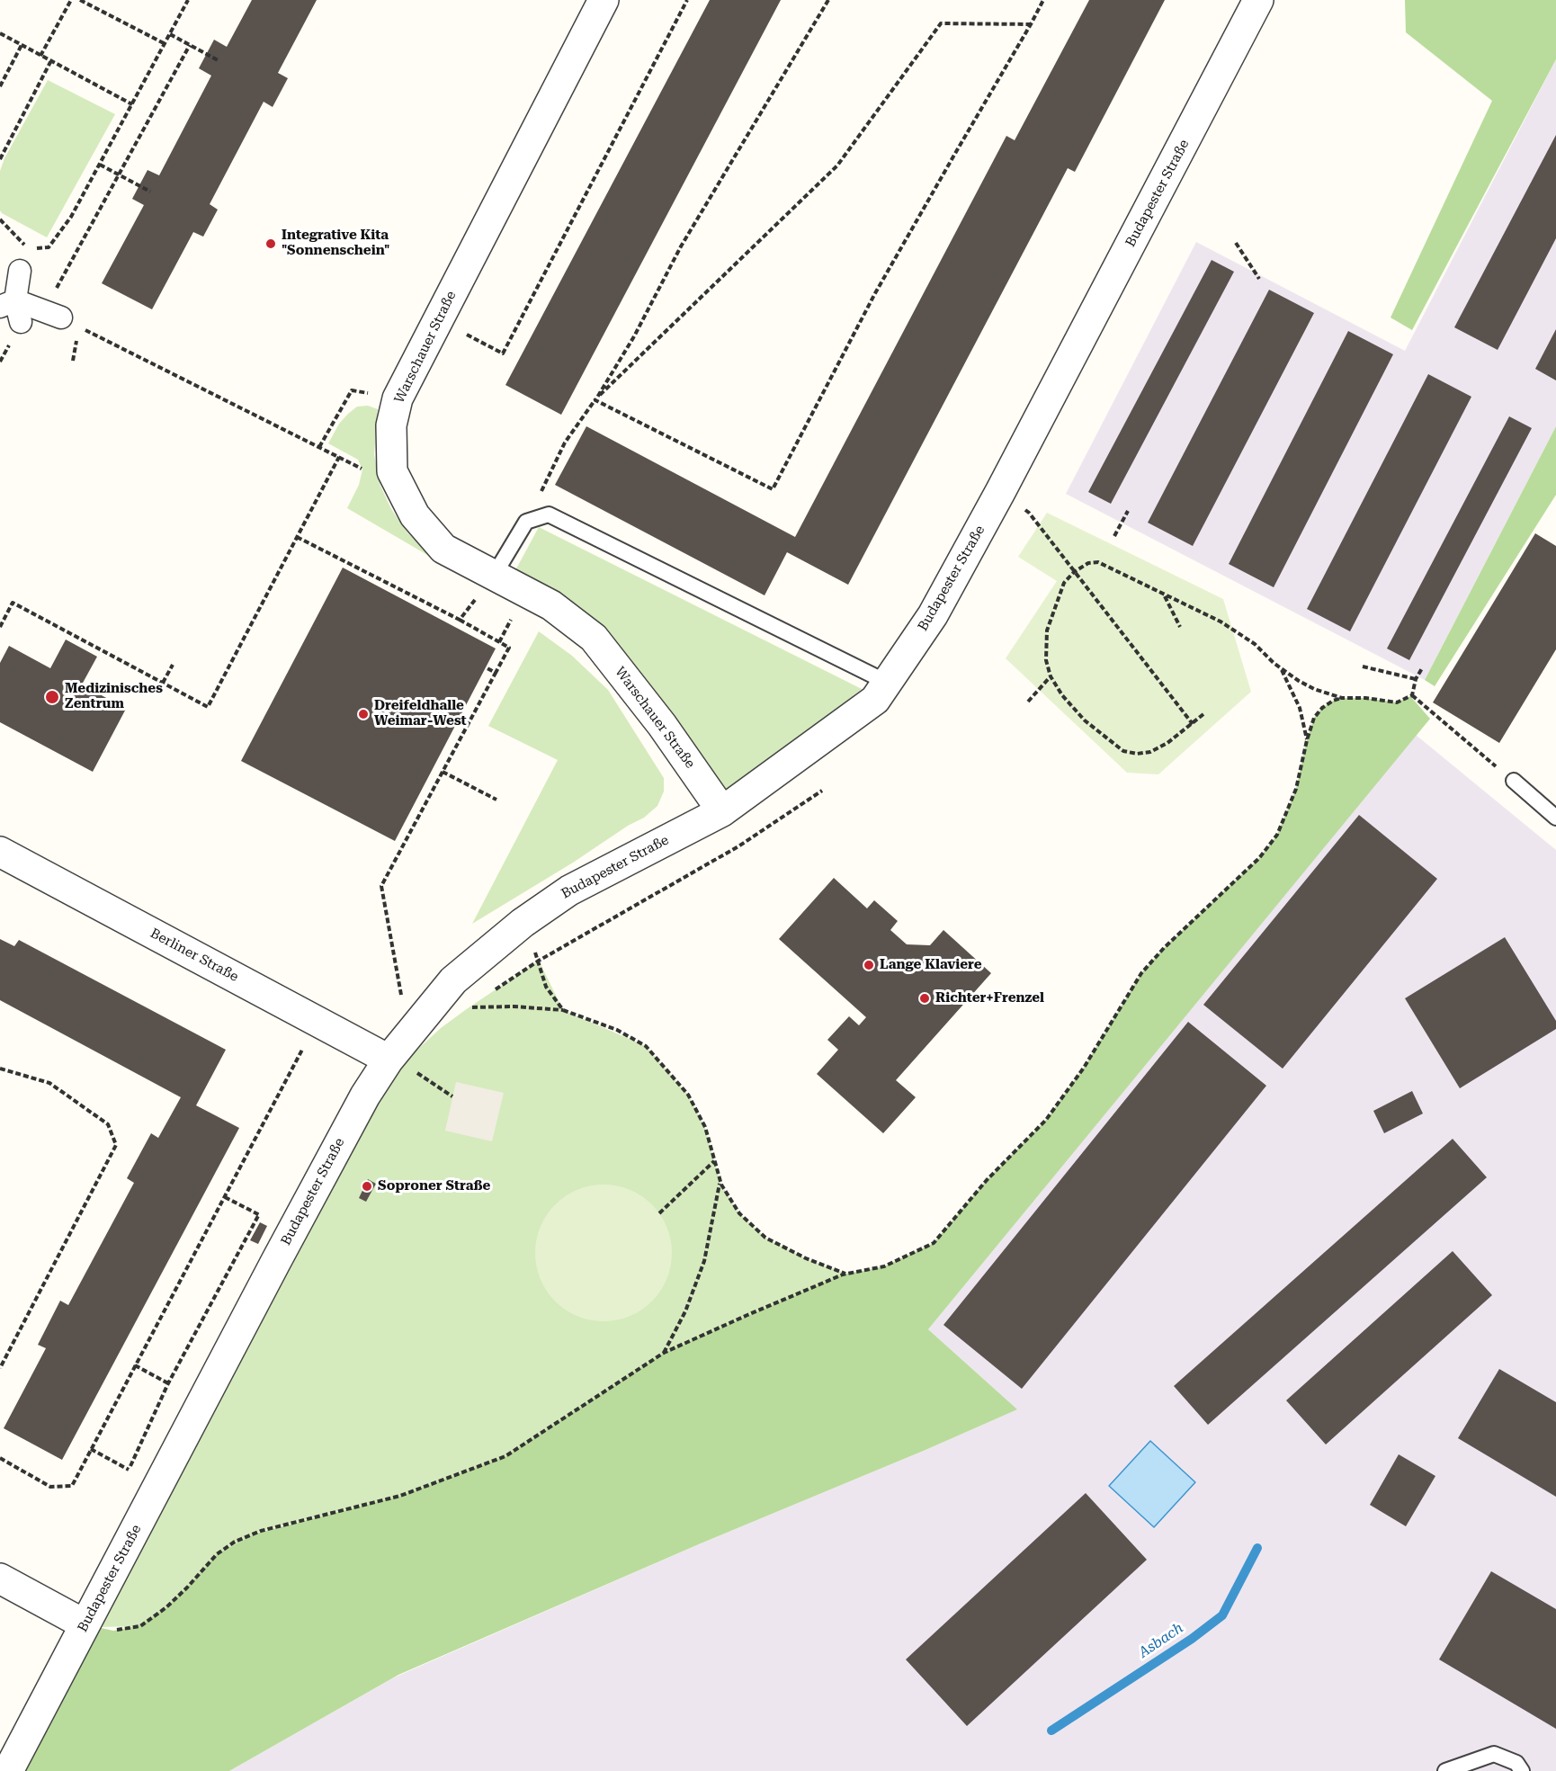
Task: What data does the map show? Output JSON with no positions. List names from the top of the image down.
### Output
{
  "streets": {
    "street": ["Budapester Straße", "Warschauer Straße", "Berliner Straße"]
  },
  "crossings": [
    ["Budapester Straße", "Warschauer Straße"],
    ["Budapester Straße", "Berliner Straße"]
  ],
  "water": ["Asbach"],
  "places": [
    "Integrative Kita \"Sonnenschein\"",
    "Medizinisches Zentrum",
    "Dreifeldhalle Weimar-West",
    "Lange Klaviere",
    "Richter+Frenzel",
    "Soproner Straße"
  ]
}
